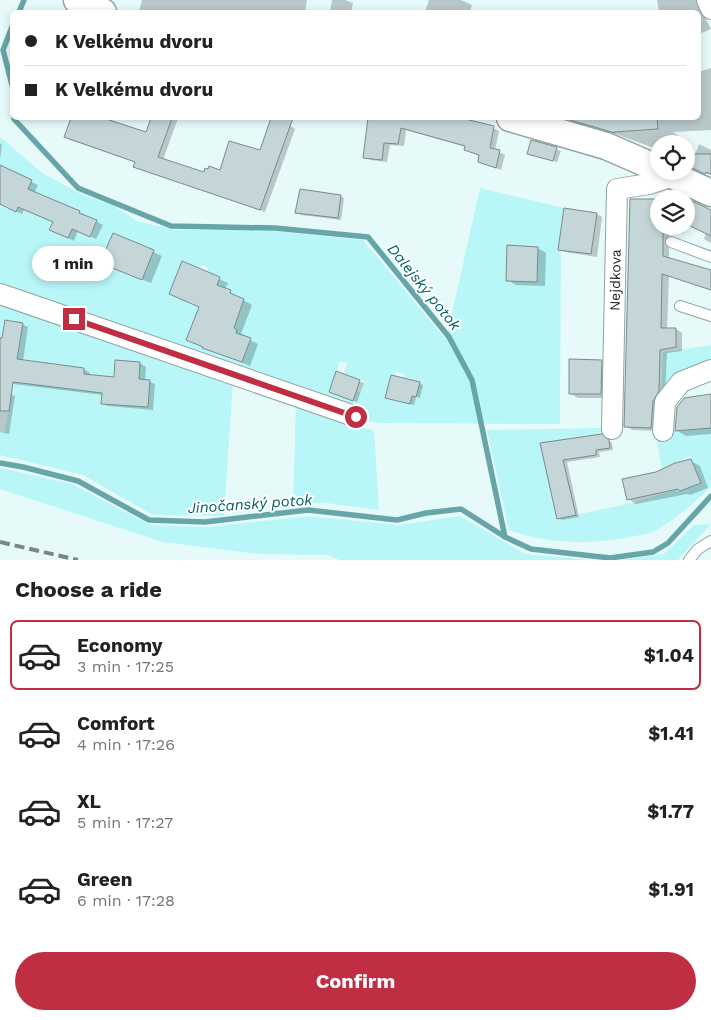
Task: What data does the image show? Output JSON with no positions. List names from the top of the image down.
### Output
{
  "streets": {
    "street": ["Nejdkova"]
  },
  "water": ["Dalejský potok", "Jinočanský potok"],
  "page": {
    "banner": ["K Velkému dvoru", "K Velkému dvoru"],
    "bubble": "1 min",
    "heading": "Choose a ride",
    "list": [
      {
        "name": "Economy",
        "note": "3 min · 17:25",
        "value": "$1.04"
      },
      {
        "name": "Comfort",
        "note": "4 min · 17:26",
        "value": "$1.41"
      },
      {
        "name": "XL",
        "note": "5 min · 17:27",
        "value": "$1.77"
      },
      {
        "name": "Green",
        "note": "6 min · 17:28",
        "value": "$1.91"
      }
    ],
    "buttons": "Confirm"
  }
}
